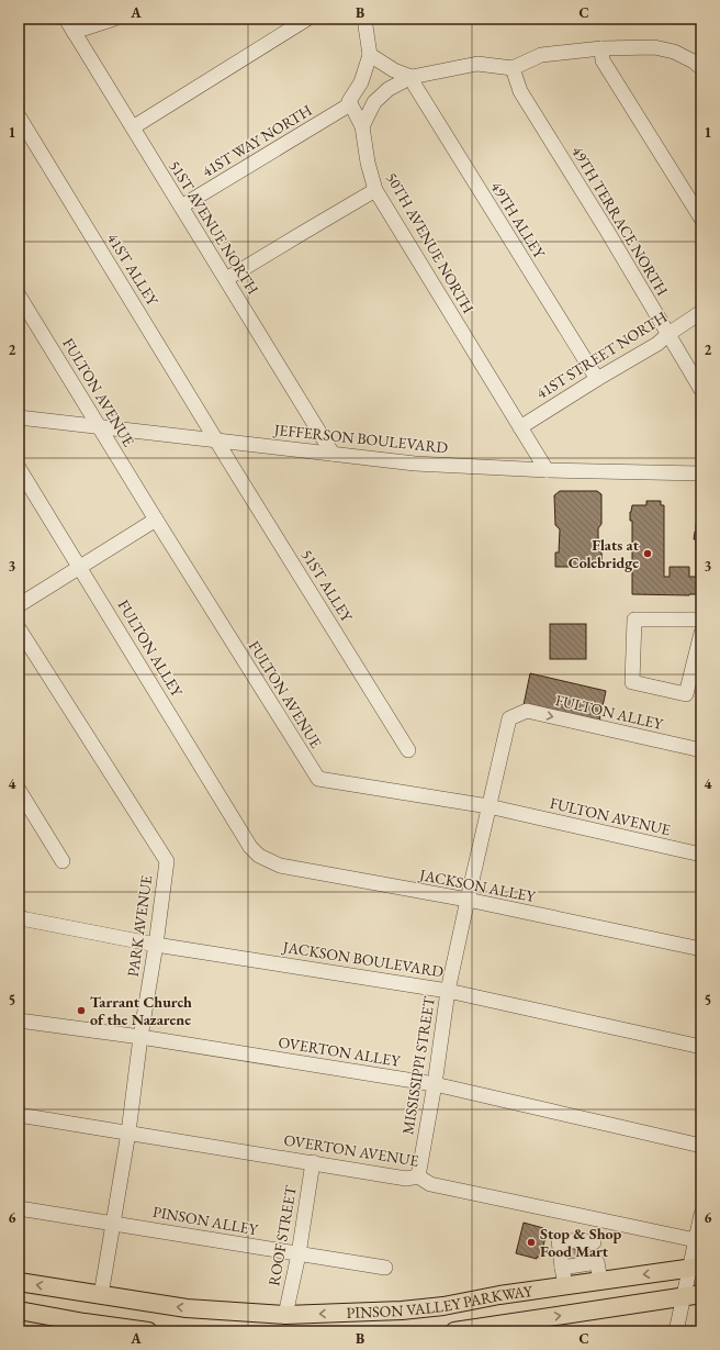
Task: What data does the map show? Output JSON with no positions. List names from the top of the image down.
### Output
{
  "streets": {
    "main road": ["PINSON VALLEY PARKWAY"],
    "street": [
      "41ST WAY NORTH",
      "49TH ALLEY",
      "49TH TERRACE NORTH",
      "51ST AVENUE NORTH",
      "50TH AVENUE NORTH",
      "41ST ALLEY",
      "41ST STREET NORTH",
      "FULTON AVENUE",
      "JEFFERSON BOULEVARD",
      "51ST ALLEY",
      "FULTON ALLEY",
      "JACKSON ALLEY",
      "PARK AVENUE",
      "JACKSON BOULEVARD",
      "OVERTON ALLEY",
      "MISSISSIPPI STREET",
      "OVERTON AVENUE",
      "PINSON ALLEY",
      "ROOF STREET"
    ]
  },
  "crossings": [
    ["41ST WAY NORTH", "51ST AVENUE NORTH"],
    ["41ST WAY NORTH", "50TH AVENUE NORTH"],
    ["49TH ALLEY", "41ST STREET NORTH"],
    ["49TH TERRACE NORTH", "41ST STREET NORTH"],
    ["51ST AVENUE NORTH", "JEFFERSON BOULEVARD"],
    ["50TH AVENUE NORTH", "41ST STREET NORTH"],
    ["50TH AVENUE NORTH", "JEFFERSON BOULEVARD"],
    ["41ST ALLEY", "JEFFERSON BOULEVARD"],
    ["41ST ALLEY", "51ST ALLEY"],
    ["FULTON AVENUE", "JEFFERSON BOULEVARD"],
    ["FULTON AVENUE", "MISSISSIPPI STREET"],
    ["JEFFERSON BOULEVARD", "51ST ALLEY"],
    ["FULTON ALLEY", "JACKSON ALLEY"],
    ["FULTON ALLEY", "MISSISSIPPI STREET"],
    ["JACKSON ALLEY", "MISSISSIPPI STREET"],
    ["PARK AVENUE", "JACKSON BOULEVARD"],
    ["PARK AVENUE", "OVERTON ALLEY"],
    ["PARK AVENUE", "OVERTON AVENUE"],
    ["PARK AVENUE", "PINSON ALLEY"],
    ["PARK AVENUE", "PINSON VALLEY PARKWAY"],
    ["JACKSON BOULEVARD", "MISSISSIPPI STREET"],
    ["OVERTON ALLEY", "MISSISSIPPI STREET"],
    ["MISSISSIPPI STREET", "OVERTON AVENUE"],
    ["OVERTON AVENUE", "ROOF STREET"],
    ["PINSON ALLEY", "ROOF STREET"],
    ["ROOF STREET", "PINSON VALLEY PARKWAY"]
  ],
  "places": ["Flats at Colebridge", "Tarrant Church of the Nazarene", "Stop & Shop Food Mart"],
  "grid": {
    "columns": ["A", "B", "C"],
    "rows": [
      "1",
      "2",
      "3",
      "4",
      "5",
      "6"
    ]
  }
}
